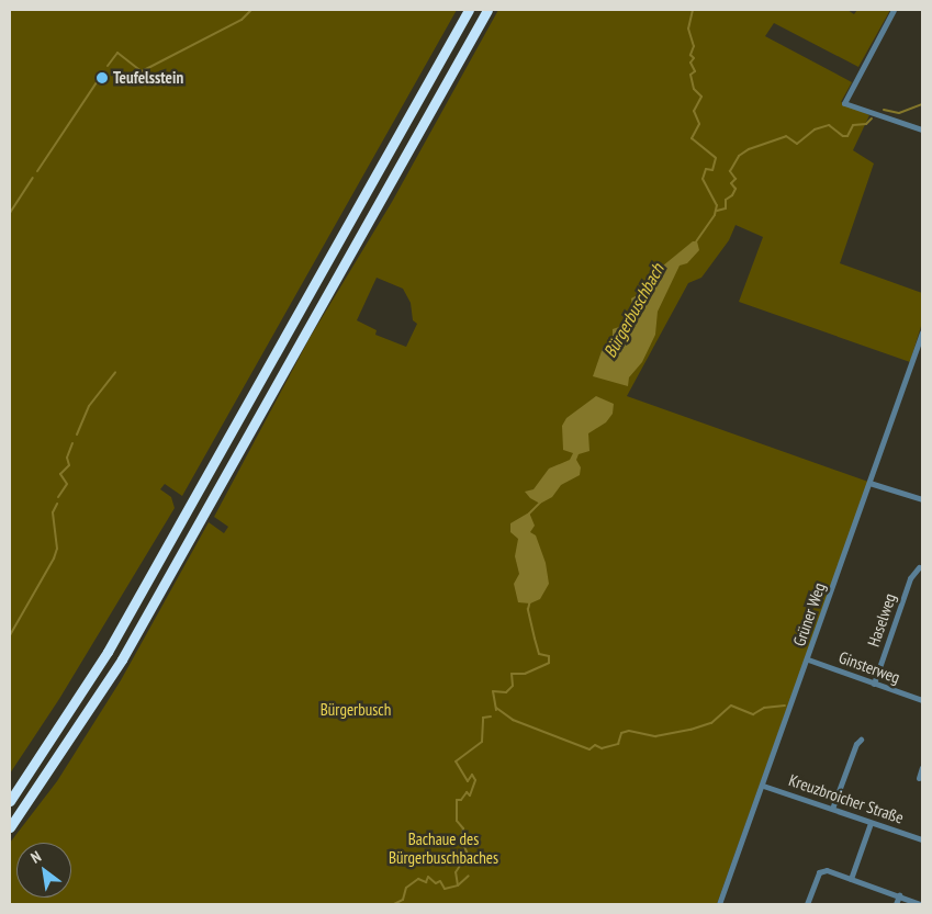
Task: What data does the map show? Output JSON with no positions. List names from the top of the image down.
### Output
{
  "streets": {
    "street": [
      "Grüner Weg",
      "Haselweg",
      "Ginsterweg",
      "Kreuzbroicher Straße"
    ]
  },
  "crossings": [
    ["Grüner Weg", "Ginsterweg"],
    ["Grüner Weg", "Kreuzbroicher Straße"],
    ["Haselweg", "Ginsterweg"]
  ],
  "water": ["Bürgerbuschbach"],
  "parks": ["Bürgerbusch", "Bachaue des Bürgerbuschbaches"],
  "places": ["Teufelsstein"],
  "north": "top left"
}
